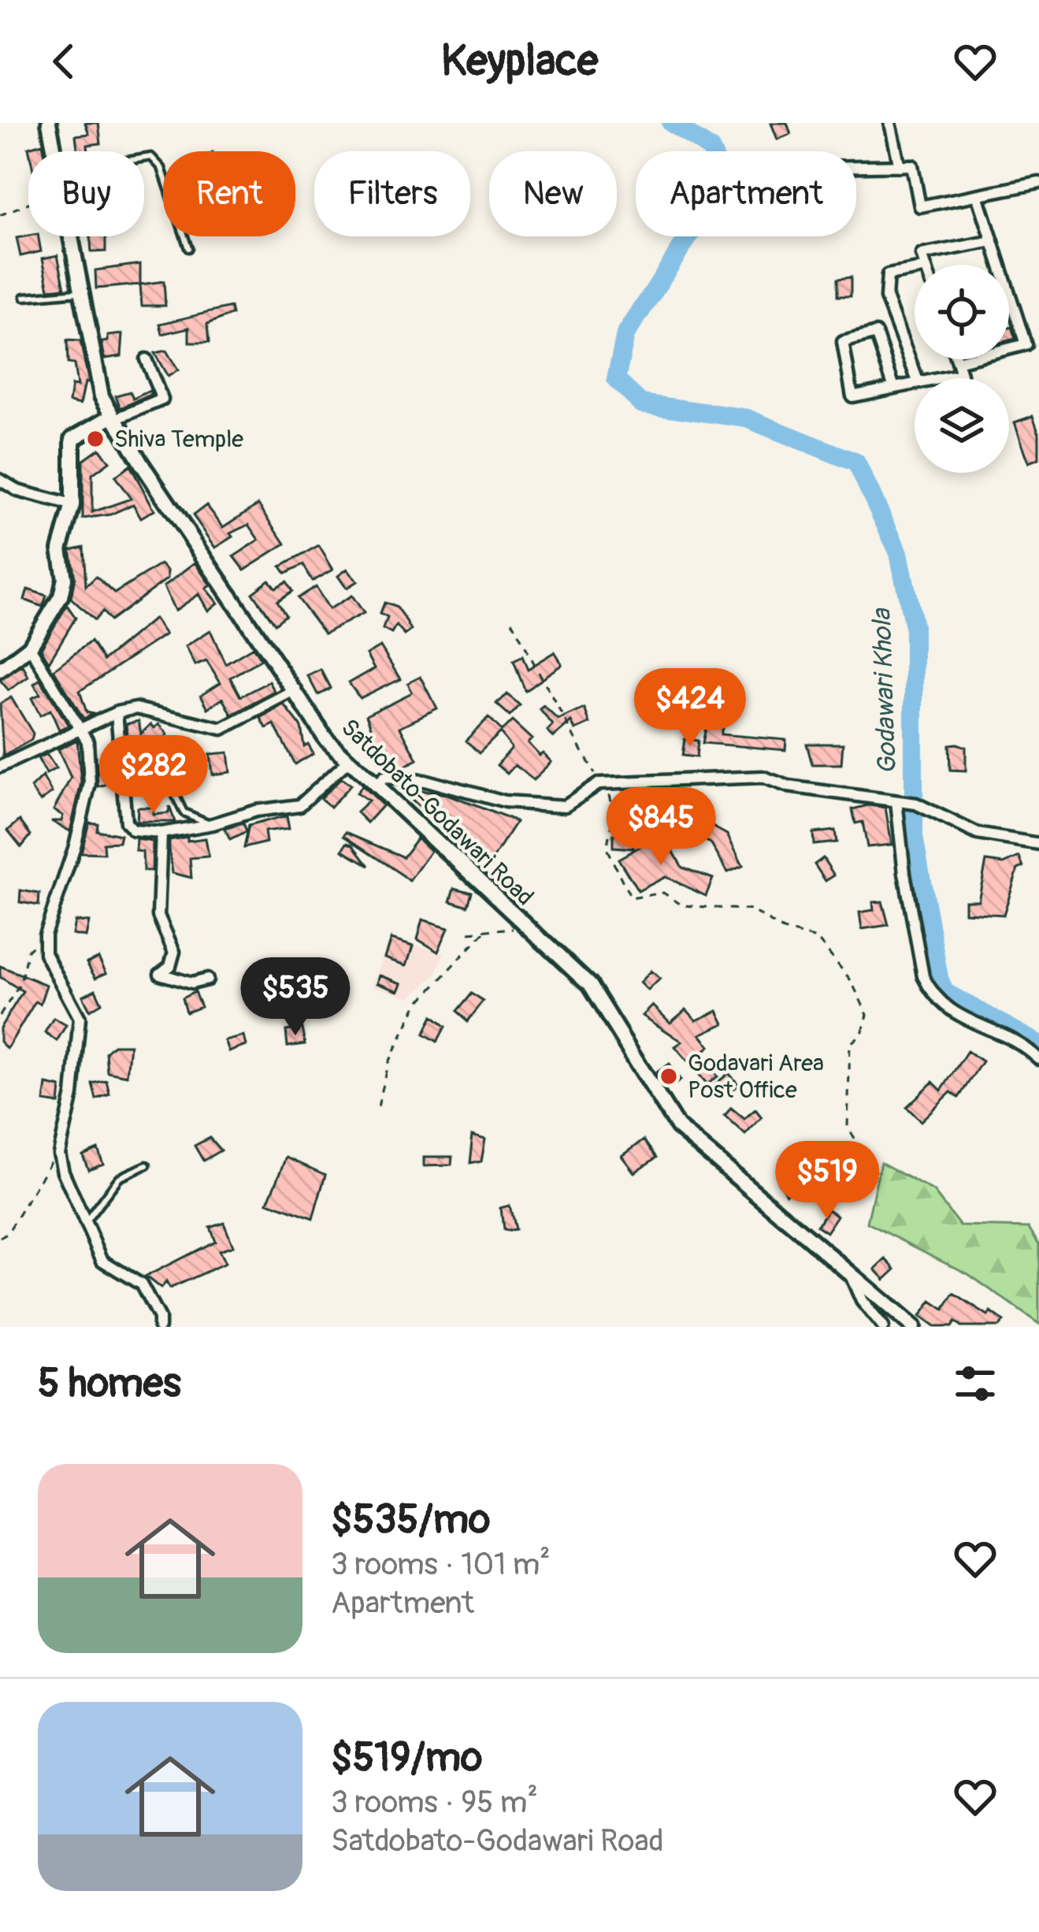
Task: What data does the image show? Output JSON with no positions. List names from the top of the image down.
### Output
{
  "streets": {
    "street": ["Satdobato-Godawari Road"]
  },
  "water": ["Godawari Khola"],
  "places": ["Shiva Temple", "Godavari Area Post Office"],
  "page": {
    "header": "Keyplace",
    "chip": [
      "Buy",
      "Rent",
      "Filters",
      "New",
      "Apartment"
    ],
    "price": [
      "$424",
      "$282",
      "$845",
      "$535",
      "$519"
    ],
    "heading": "5 homes",
    "list": [
      {
        "name": "$535/mo",
        "note": "3 rooms · 101 m² · Apartment"
      },
      {
        "name": "$519/mo",
        "note": "3 rooms · 95 m² · Satdobato-Godawari Road"
      }
    ]
  }
}
